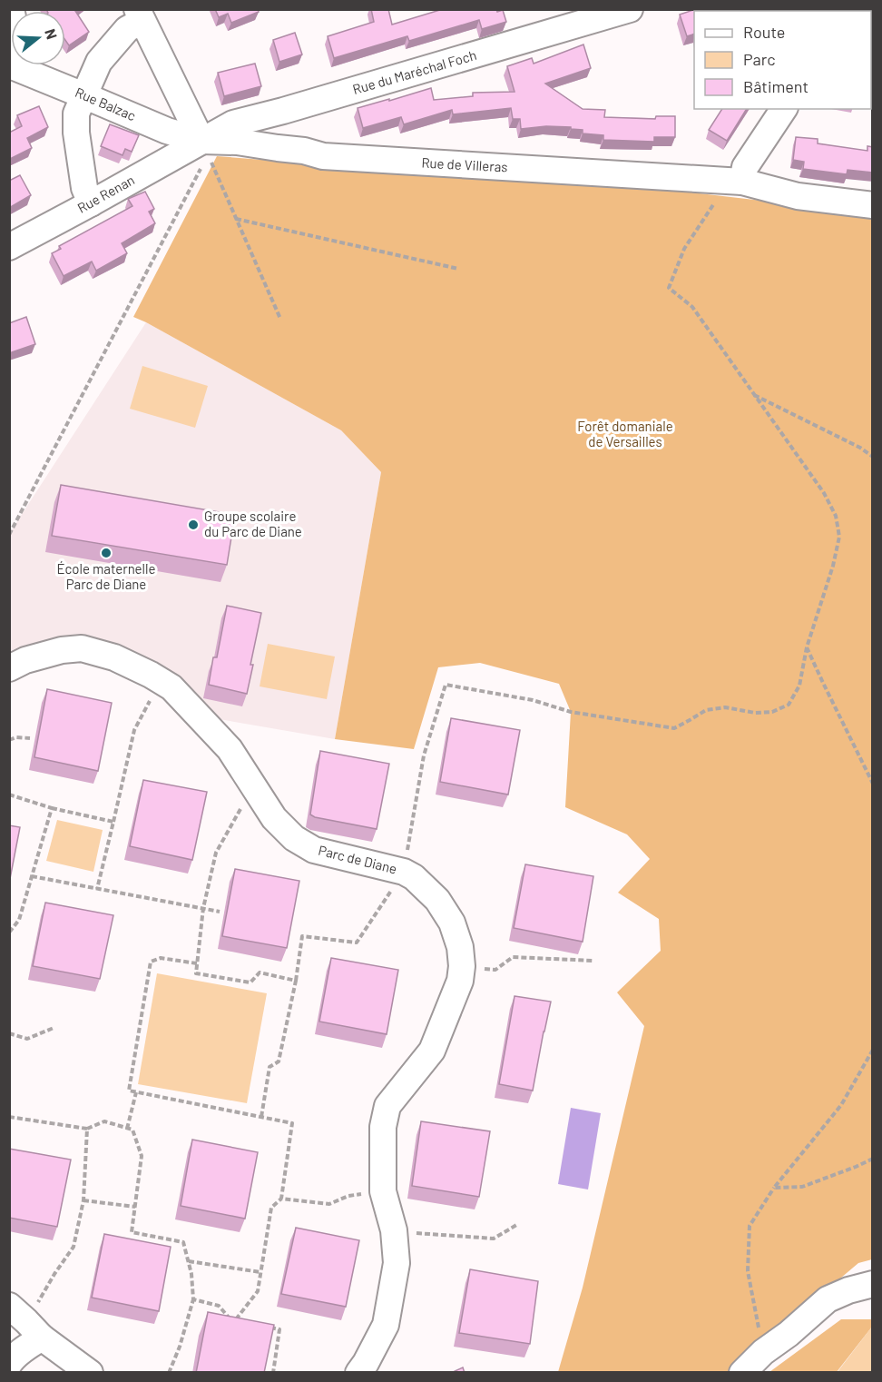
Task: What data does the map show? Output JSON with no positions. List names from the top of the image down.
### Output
{
  "streets": {
    "street": [
      "Rue du Maréchal Foch",
      "Rue Balzac",
      "Rue de Villeras",
      "Rue Renan",
      "Parc de Diane"
    ]
  },
  "crossings": [
    ["Rue du Maréchal Foch", "Rue de Villeras"],
    ["Rue Balzac", "Rue de Villeras"],
    ["Rue Balzac", "Rue Renan"],
    ["Rue de Villeras", "Rue Renan"]
  ],
  "parks": ["Forêt domaniale de Versailles"],
  "places": ["Groupe scolaire du Parc de Diane", "École maternelle Parc de Diane"],
  "legend": ["Route", "Parc", "Bâtiment"],
  "north": "right"
}
